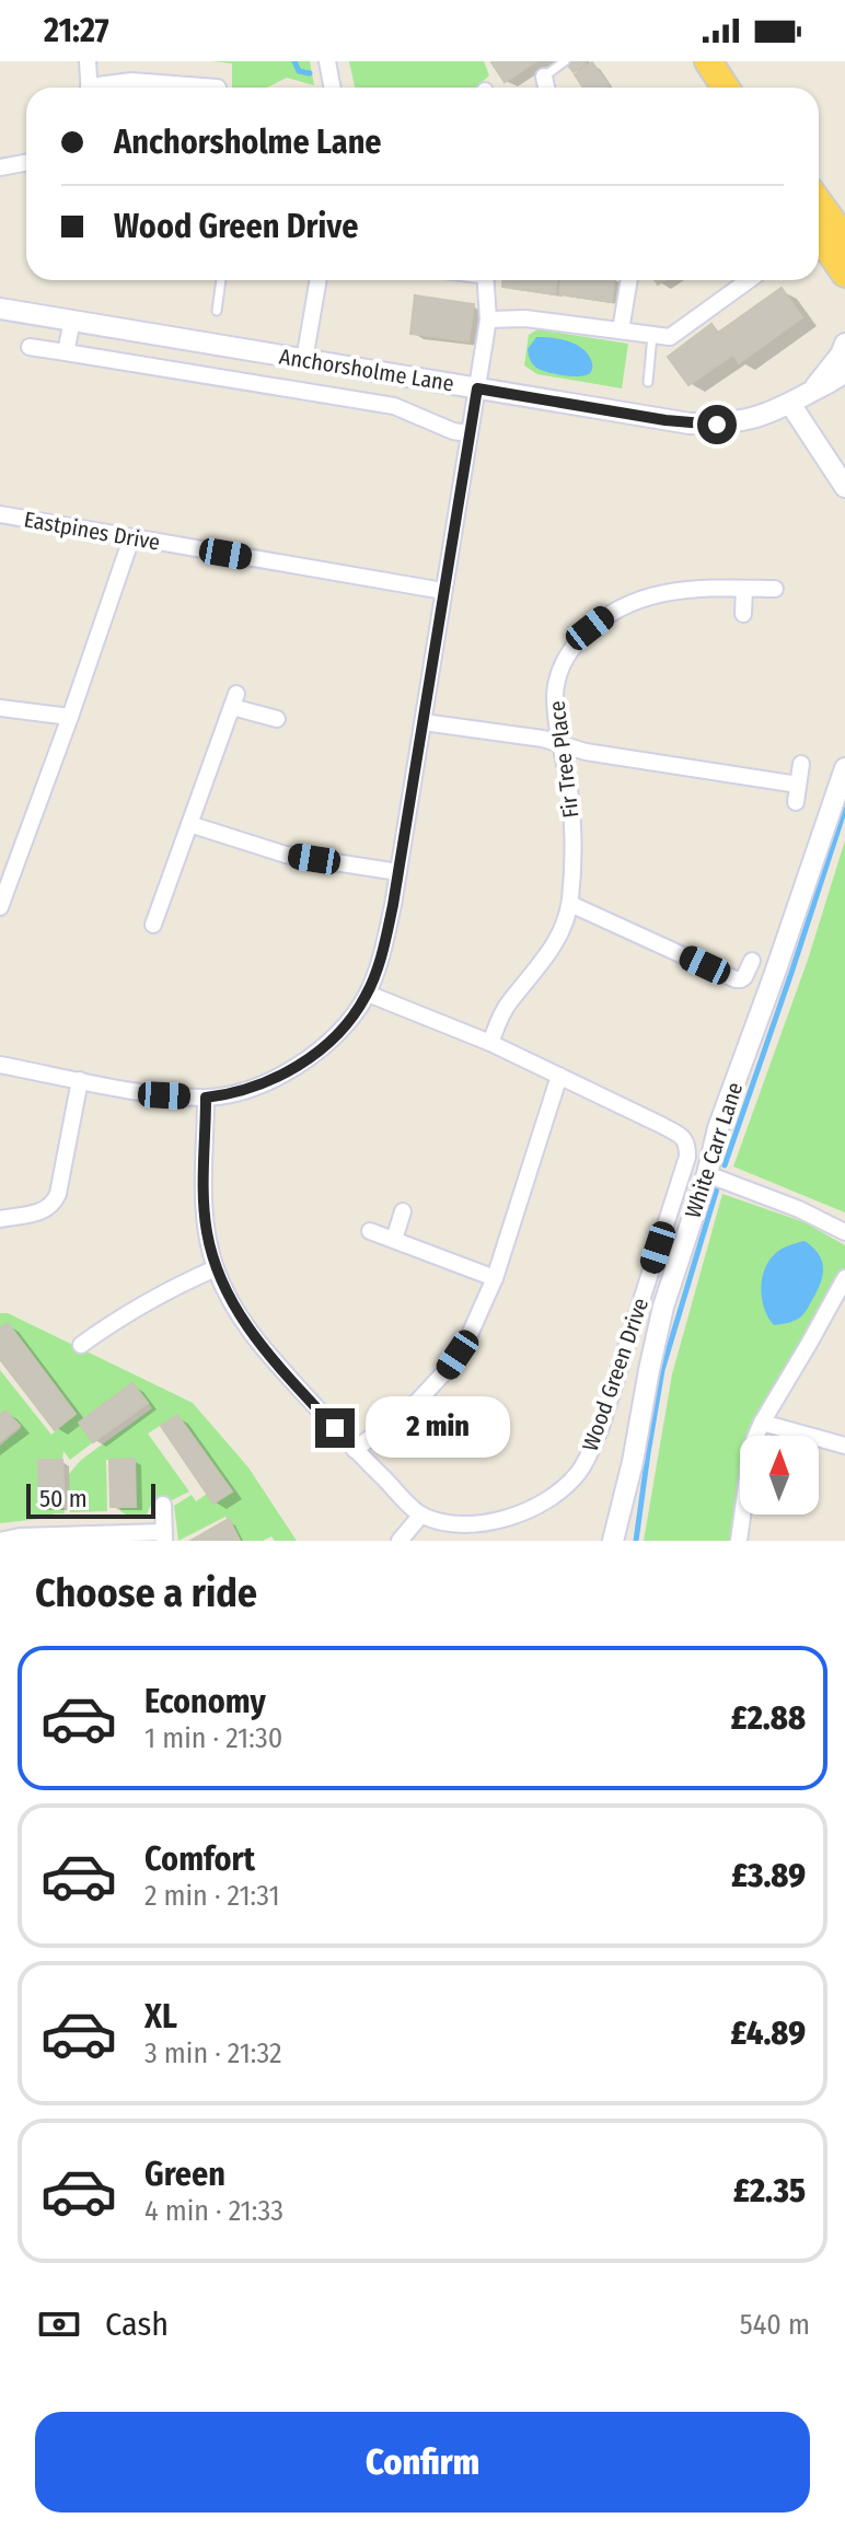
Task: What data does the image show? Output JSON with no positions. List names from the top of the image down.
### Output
{
  "streets": {
    "street": [
      "Anchorsholme Lane",
      "Eastpines Drive",
      "Fir Tree Place",
      "White Carr Lane",
      "Wood Green Drive"
    ]
  },
  "scale_bar": "50 m",
  "north": "top",
  "page": {
    "status": "21:27",
    "banner": ["Anchorsholme Lane", "Wood Green Drive"],
    "bubble": "2 min",
    "scale": "50 m",
    "heading": "Choose a ride",
    "list": [
      {
        "name": "Economy",
        "note": "1 min · 21:30",
        "value": "£2.88"
      },
      {
        "name": "Comfort",
        "note": "2 min · 21:31",
        "value": "£3.89"
      },
      {
        "name": "XL",
        "note": "3 min · 21:32",
        "value": "£4.89"
      },
      {
        "name": "Green",
        "note": "4 min · 21:33",
        "value": "£2.35"
      }
    ],
    "pay": ["Cash", "540 m"],
    "buttons": "Confirm"
  }
}
